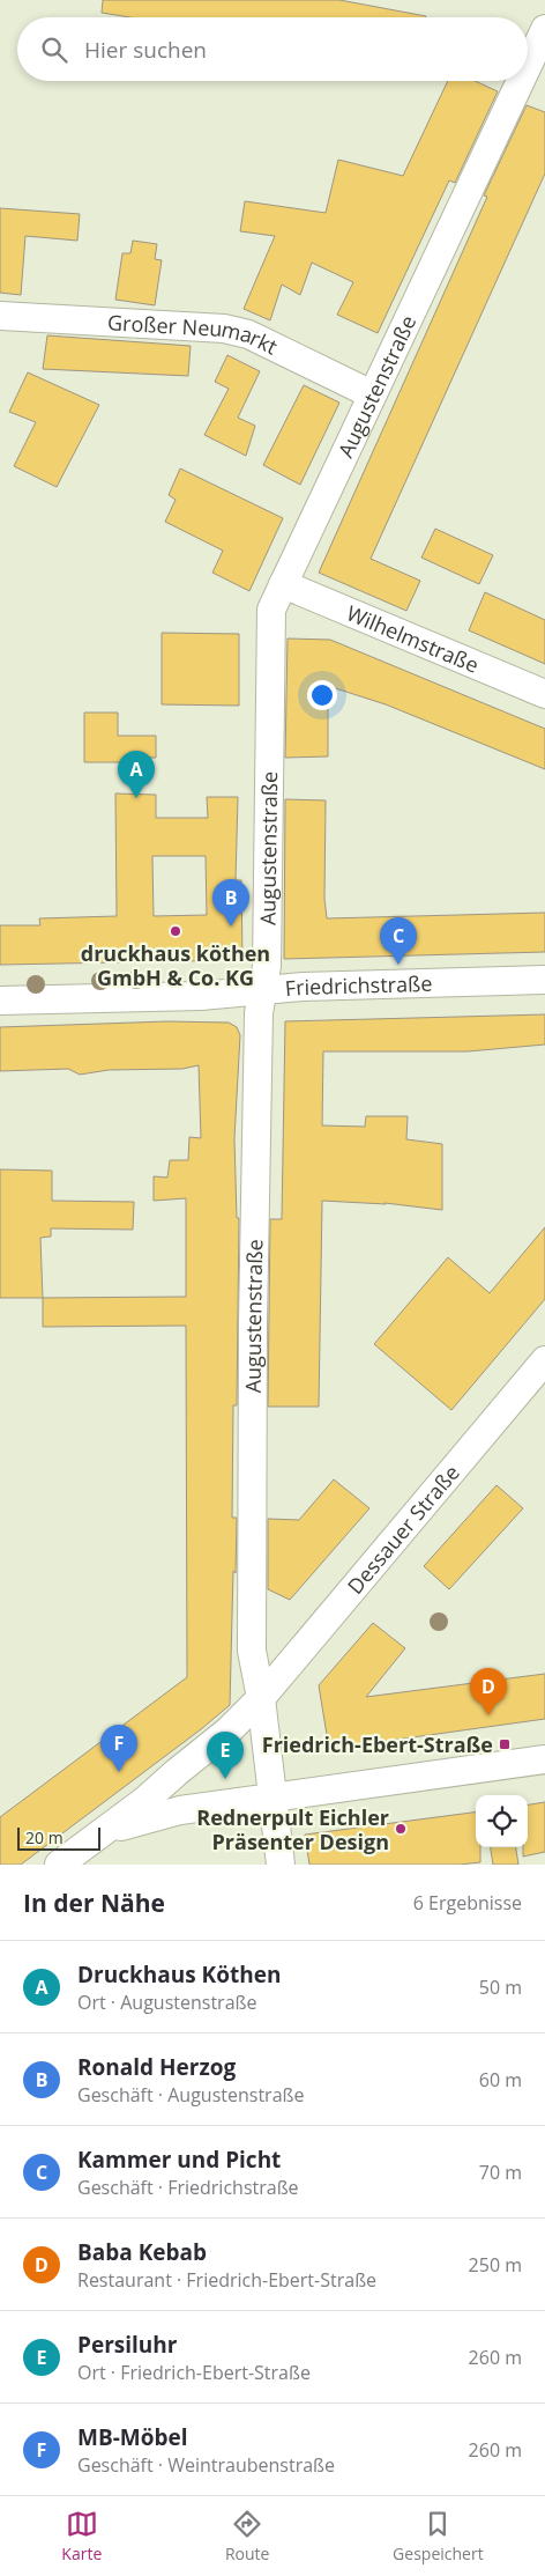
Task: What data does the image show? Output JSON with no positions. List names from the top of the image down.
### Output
{
  "streets": {
    "street": [
      "Großer Neumarkt",
      "Augustenstraße",
      "Wilhelmstraße",
      "Friedrichstraße",
      "Dessauer Straße"
    ]
  },
  "crossings": [
    ["Großer Neumarkt", "Augustenstraße"],
    ["Augustenstraße", "Wilhelmstraße"],
    ["Augustenstraße", "Friedrichstraße"],
    ["Augustenstraße", "Dessauer Straße"]
  ],
  "places": {
    "other": ["druckhaus köthen GmbH & Co. KG", "Rednerpult Eichler Präsenter Design"],
    "transit": ["Friedrich-Ebert-Straße"]
  },
  "scale_bar": "20 m",
  "page": {
    "search": "Hier suchen",
    "pins": [
      "A",
      "B",
      "C",
      "D",
      "F",
      "E"
    ],
    "scale": "20 m",
    "heading": ["In der Nähe", "6 Ergebnisse"],
    "list": [
      {
        "mark": "A",
        "name": "Druckhaus Köthen",
        "note": "Ort · Augustenstraße",
        "value": "50 m"
      },
      {
        "mark": "B",
        "name": "Ronald Herzog",
        "note": "Geschäft · Augustenstraße",
        "value": "60 m"
      },
      {
        "mark": "C",
        "name": "Kammer und Picht",
        "note": "Geschäft · Friedrichstraße",
        "value": "70 m"
      },
      {
        "mark": "D",
        "name": "Baba Kebab",
        "note": "Restaurant · Friedrich-Ebert-Straße",
        "value": "250 m"
      },
      {
        "mark": "E",
        "name": "Persiluhr",
        "note": "Ort · Friedrich-Ebert-Straße",
        "value": "260 m"
      },
      {
        "mark": "F",
        "name": "MB-Möbel",
        "note": "Geschäft · Weintraubenstraße",
        "value": "260 m"
      }
    ],
    "nav": ["Karte", "Route", "Gespeichert"]
  }
}
